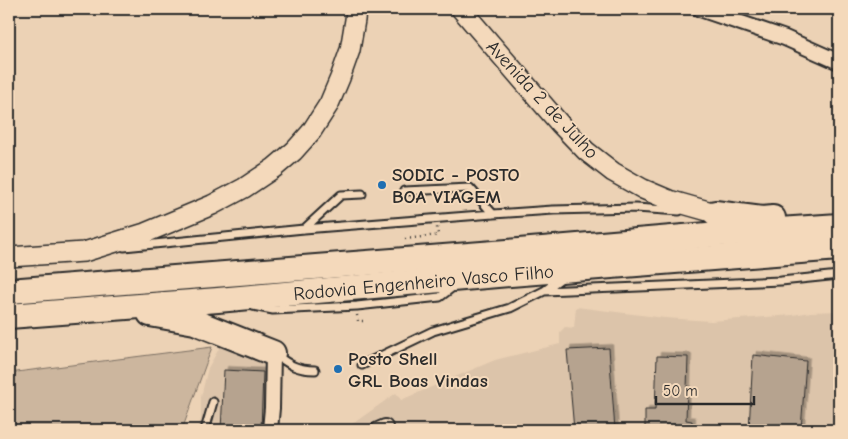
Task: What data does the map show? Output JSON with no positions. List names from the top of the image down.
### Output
{
  "streets": {
    "highway": ["Rodovia Engenheiro Vasco Filho"],
    "main road": ["Avenida 2 de Julho"]
  },
  "places": ["SODIC - POSTO BOA VIAGEM", "Posto Shell GRL Boas Vindas"],
  "scale_bar": "50 m"
}
